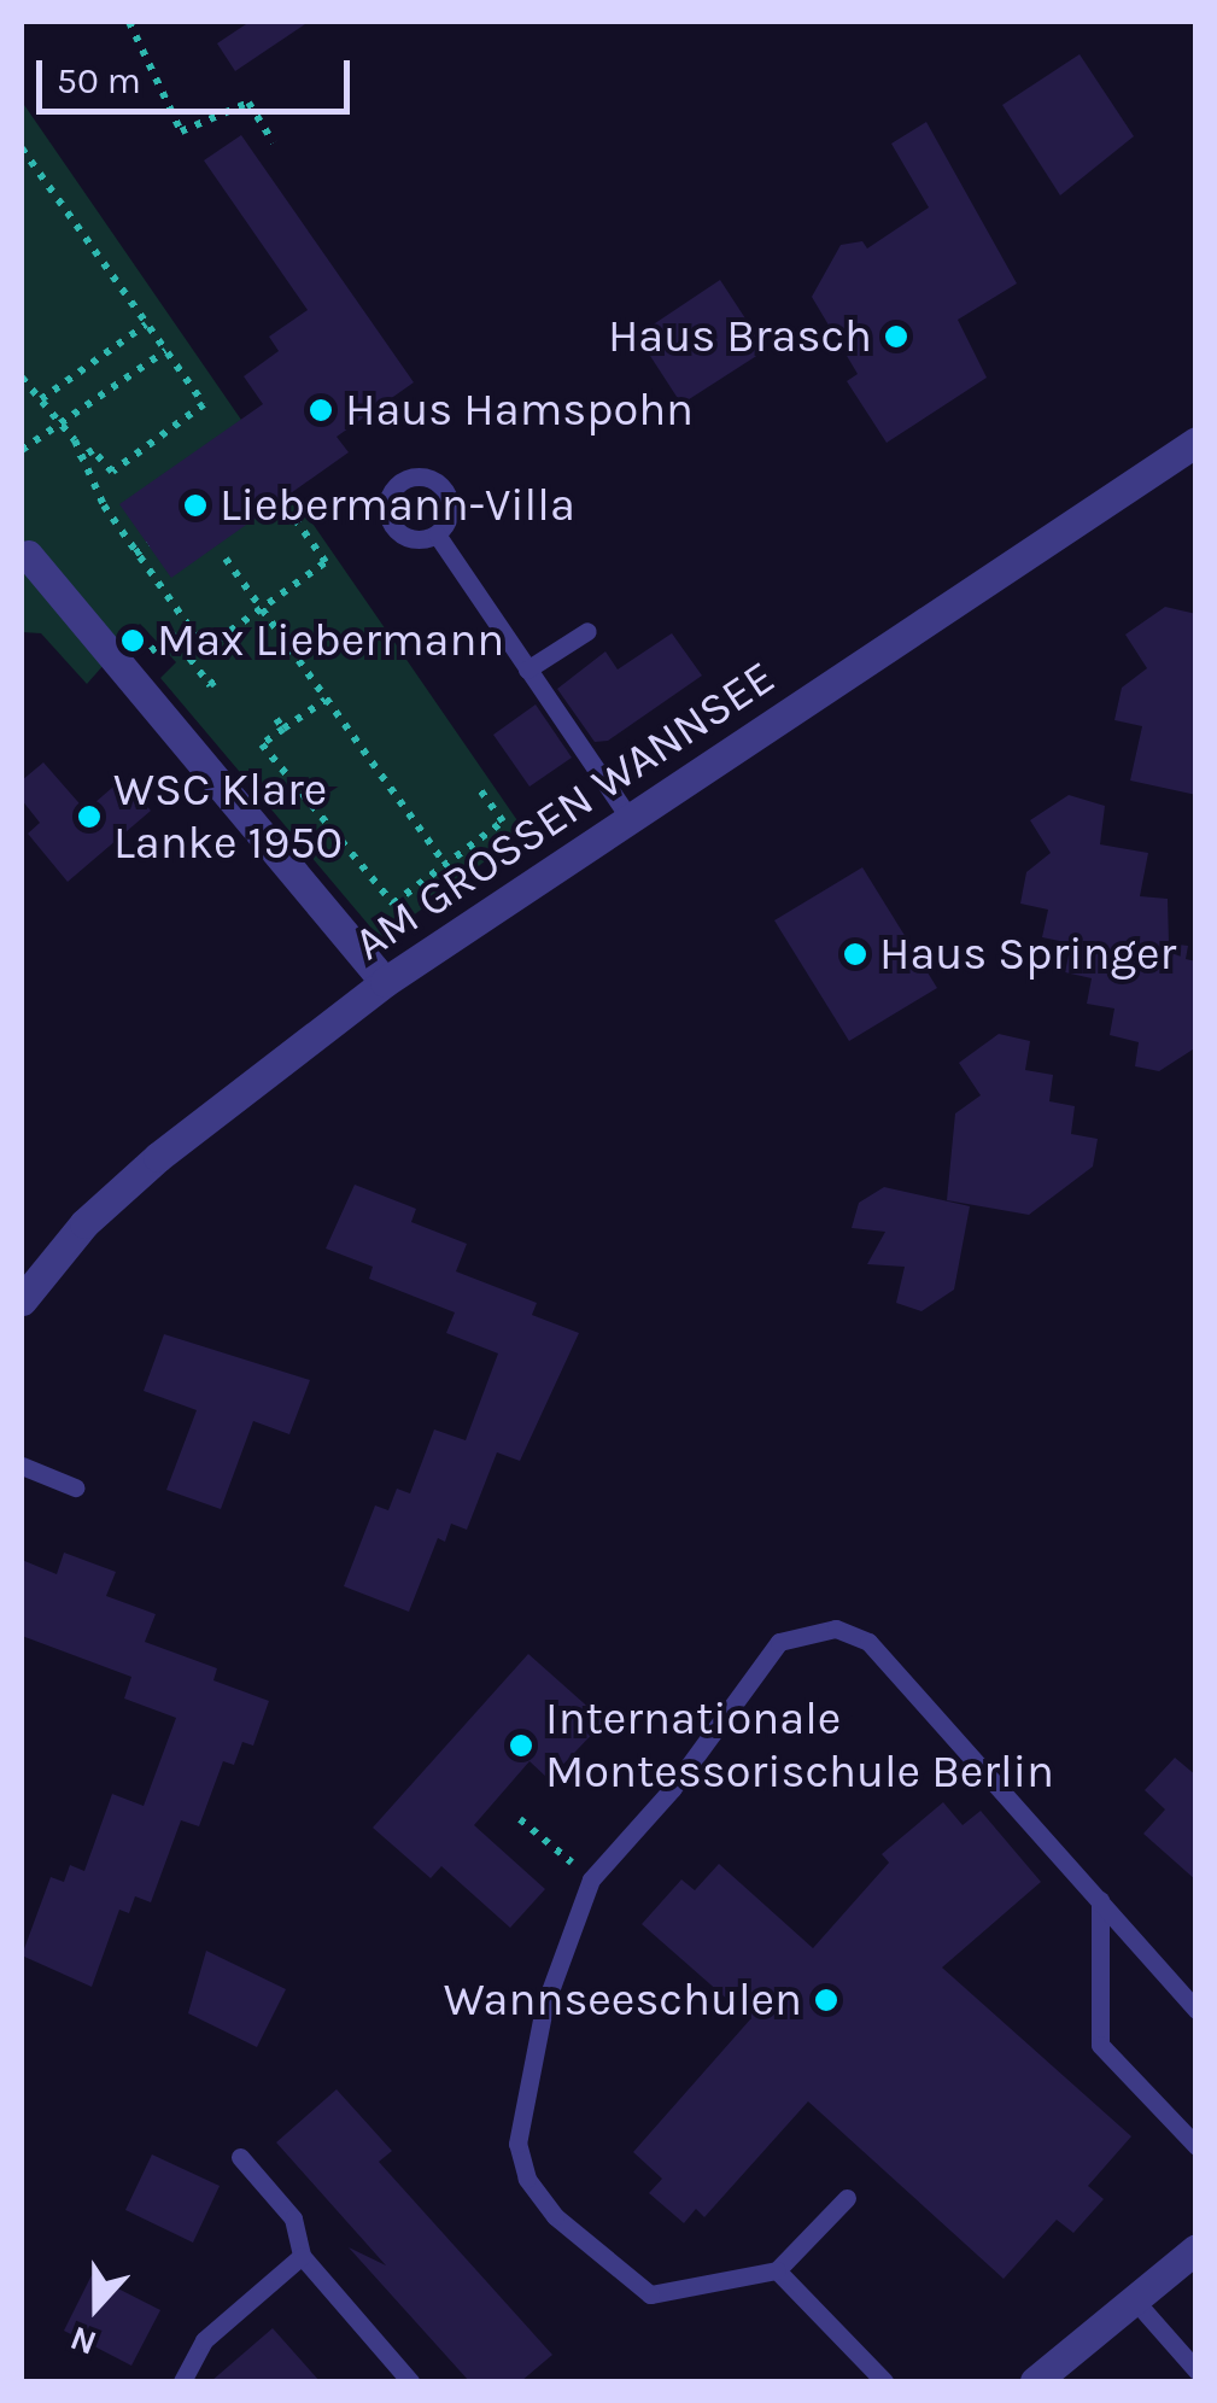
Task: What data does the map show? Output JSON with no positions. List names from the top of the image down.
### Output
{
  "streets": {
    "street": ["AM GROSSEN WANNSEE"]
  },
  "places": [
    "Haus Brasch",
    "Haus Hamspohn",
    "Liebermann-Villa",
    "Max Liebermann",
    "WSC Klare Lanke 1950",
    "Haus Springer",
    "Internationale Montessorischule Berlin",
    "Wannseeschulen"
  ],
  "scale_bar": "50 m",
  "north": "bottom"
}
